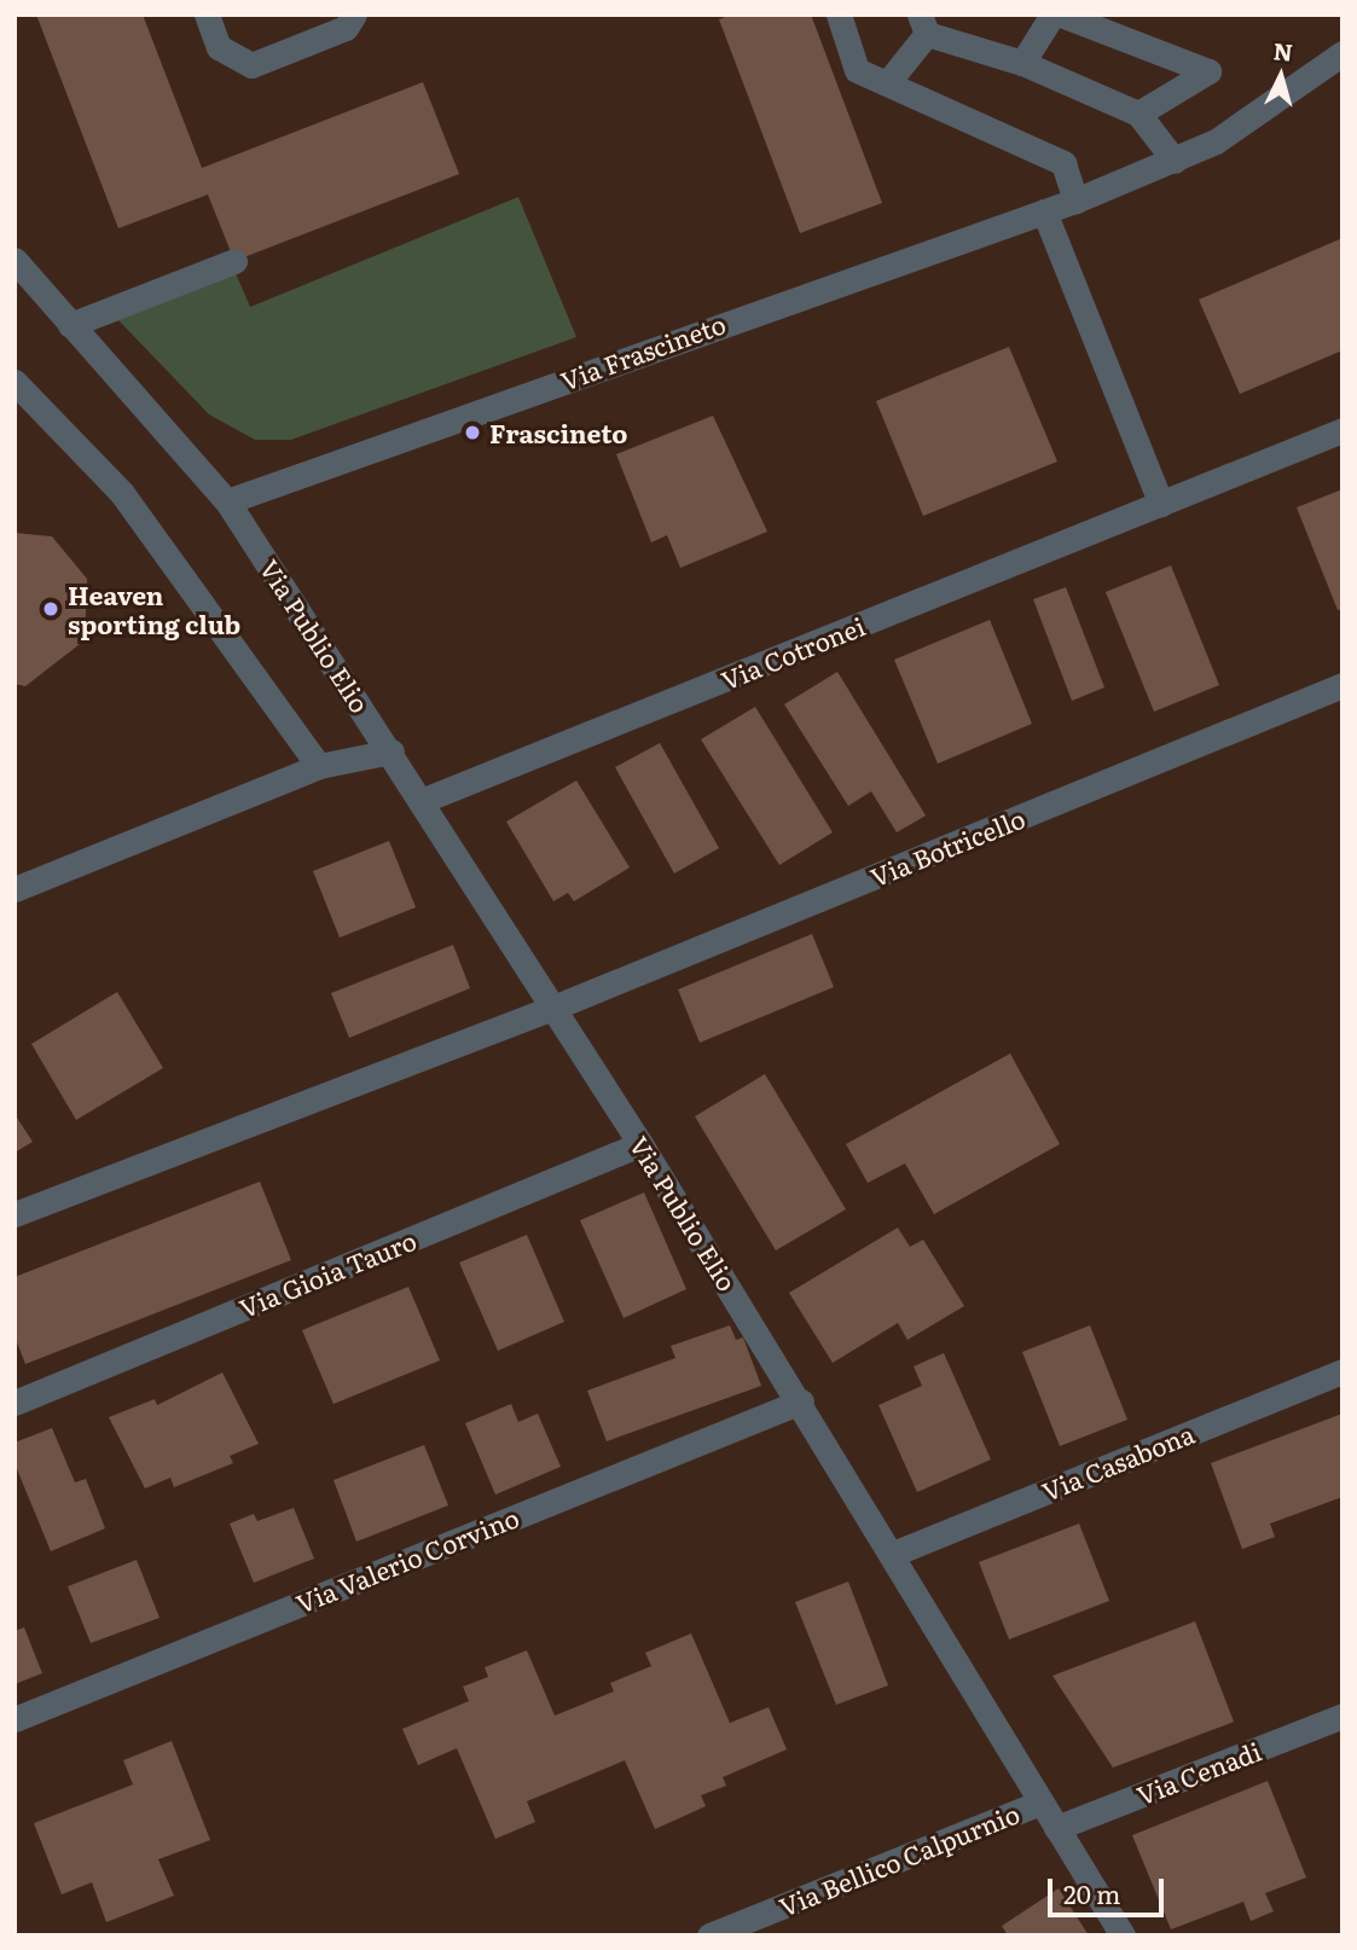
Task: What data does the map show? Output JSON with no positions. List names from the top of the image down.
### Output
{
  "streets": {
    "street": [
      "Via Frascineto",
      "Via Publio Elio",
      "Via Cotronei",
      "Via Botricello",
      "Via Gioia Tauro",
      "Via Casabona",
      "Via Valerio Corvino",
      "Via Cenadi",
      "Via Bellico Calpurnio"
    ]
  },
  "crossings": [
    ["Via Frascineto", "Via Publio Elio"],
    ["Via Publio Elio", "Via Cotronei"],
    ["Via Publio Elio", "Via Botricello"],
    ["Via Publio Elio", "Via Gioia Tauro"],
    ["Via Publio Elio", "Via Casabona"],
    ["Via Publio Elio", "Via Valerio Corvino"],
    ["Via Publio Elio", "Via Cenadi"],
    ["Via Publio Elio", "Via Bellico Calpurnio"]
  ],
  "places": ["Frascineto", "Heaven sporting club"],
  "scale_bar": "20 m",
  "north": "top"
}
